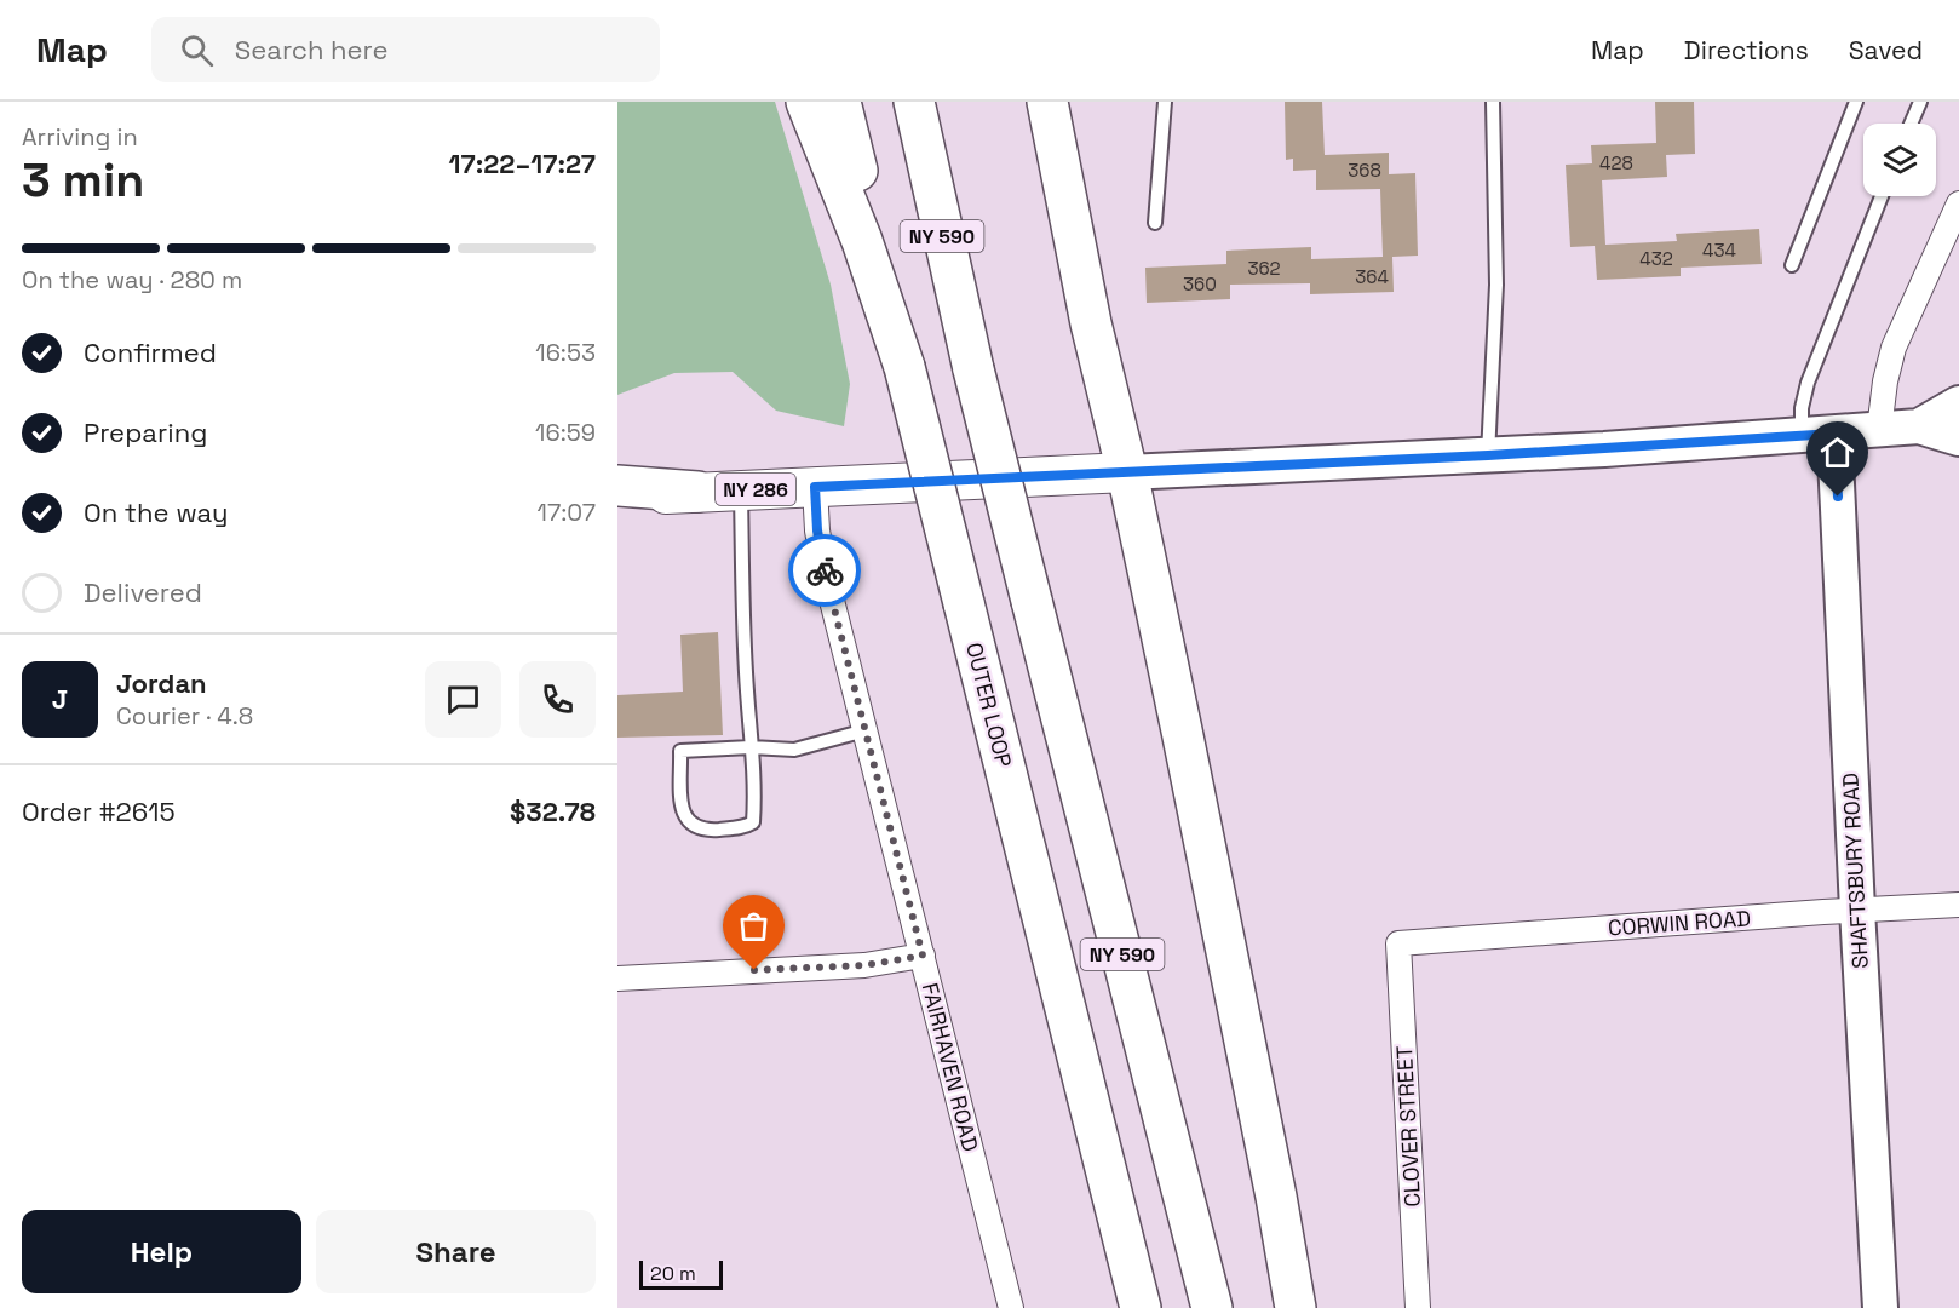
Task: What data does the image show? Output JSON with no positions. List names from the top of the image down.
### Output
{
  "streets": {
    "highway": ["NY 590", "OUTER LOOP"],
    "main road": ["NY 286"],
    "street": [
      "SHAFTSBURY ROAD",
      "CORWIN ROAD",
      "FAIRHAVEN ROAD",
      "CLOVER STREET"
    ]
  },
  "crossings": [
    ["NY 286", "SHAFTSBURY ROAD"],
    ["NY 286", "FAIRHAVEN ROAD"],
    ["SHAFTSBURY ROAD", "CORWIN ROAD"],
    ["CORWIN ROAD", "CLOVER STREET"]
  ],
  "house_numbers": [
    "428",
    "368",
    "434",
    "432",
    "362",
    "364",
    "360"
  ],
  "scale_bar": "20 m",
  "page": {
    "header": "Map",
    "search": "Search here",
    "nav": ["Map", "Directions", "Saved"],
    "heading": ["3 min", "Arriving in", "17:22–17:27"],
    "panel": [
      "Jordan",
      "Courier · 4.8",
      "Order #2615",
      "$32.78"
    ],
    "bar": "On the way · 280 m",
    "list": [
      ["Confirmed", "16:53"],
      ["Preparing", "16:59"],
      ["On the way", "17:07"],
      "Delivered"
    ],
    "round": "J",
    "buttons": ["Help", "Share"],
    "scale": "20 m"
  }
}
